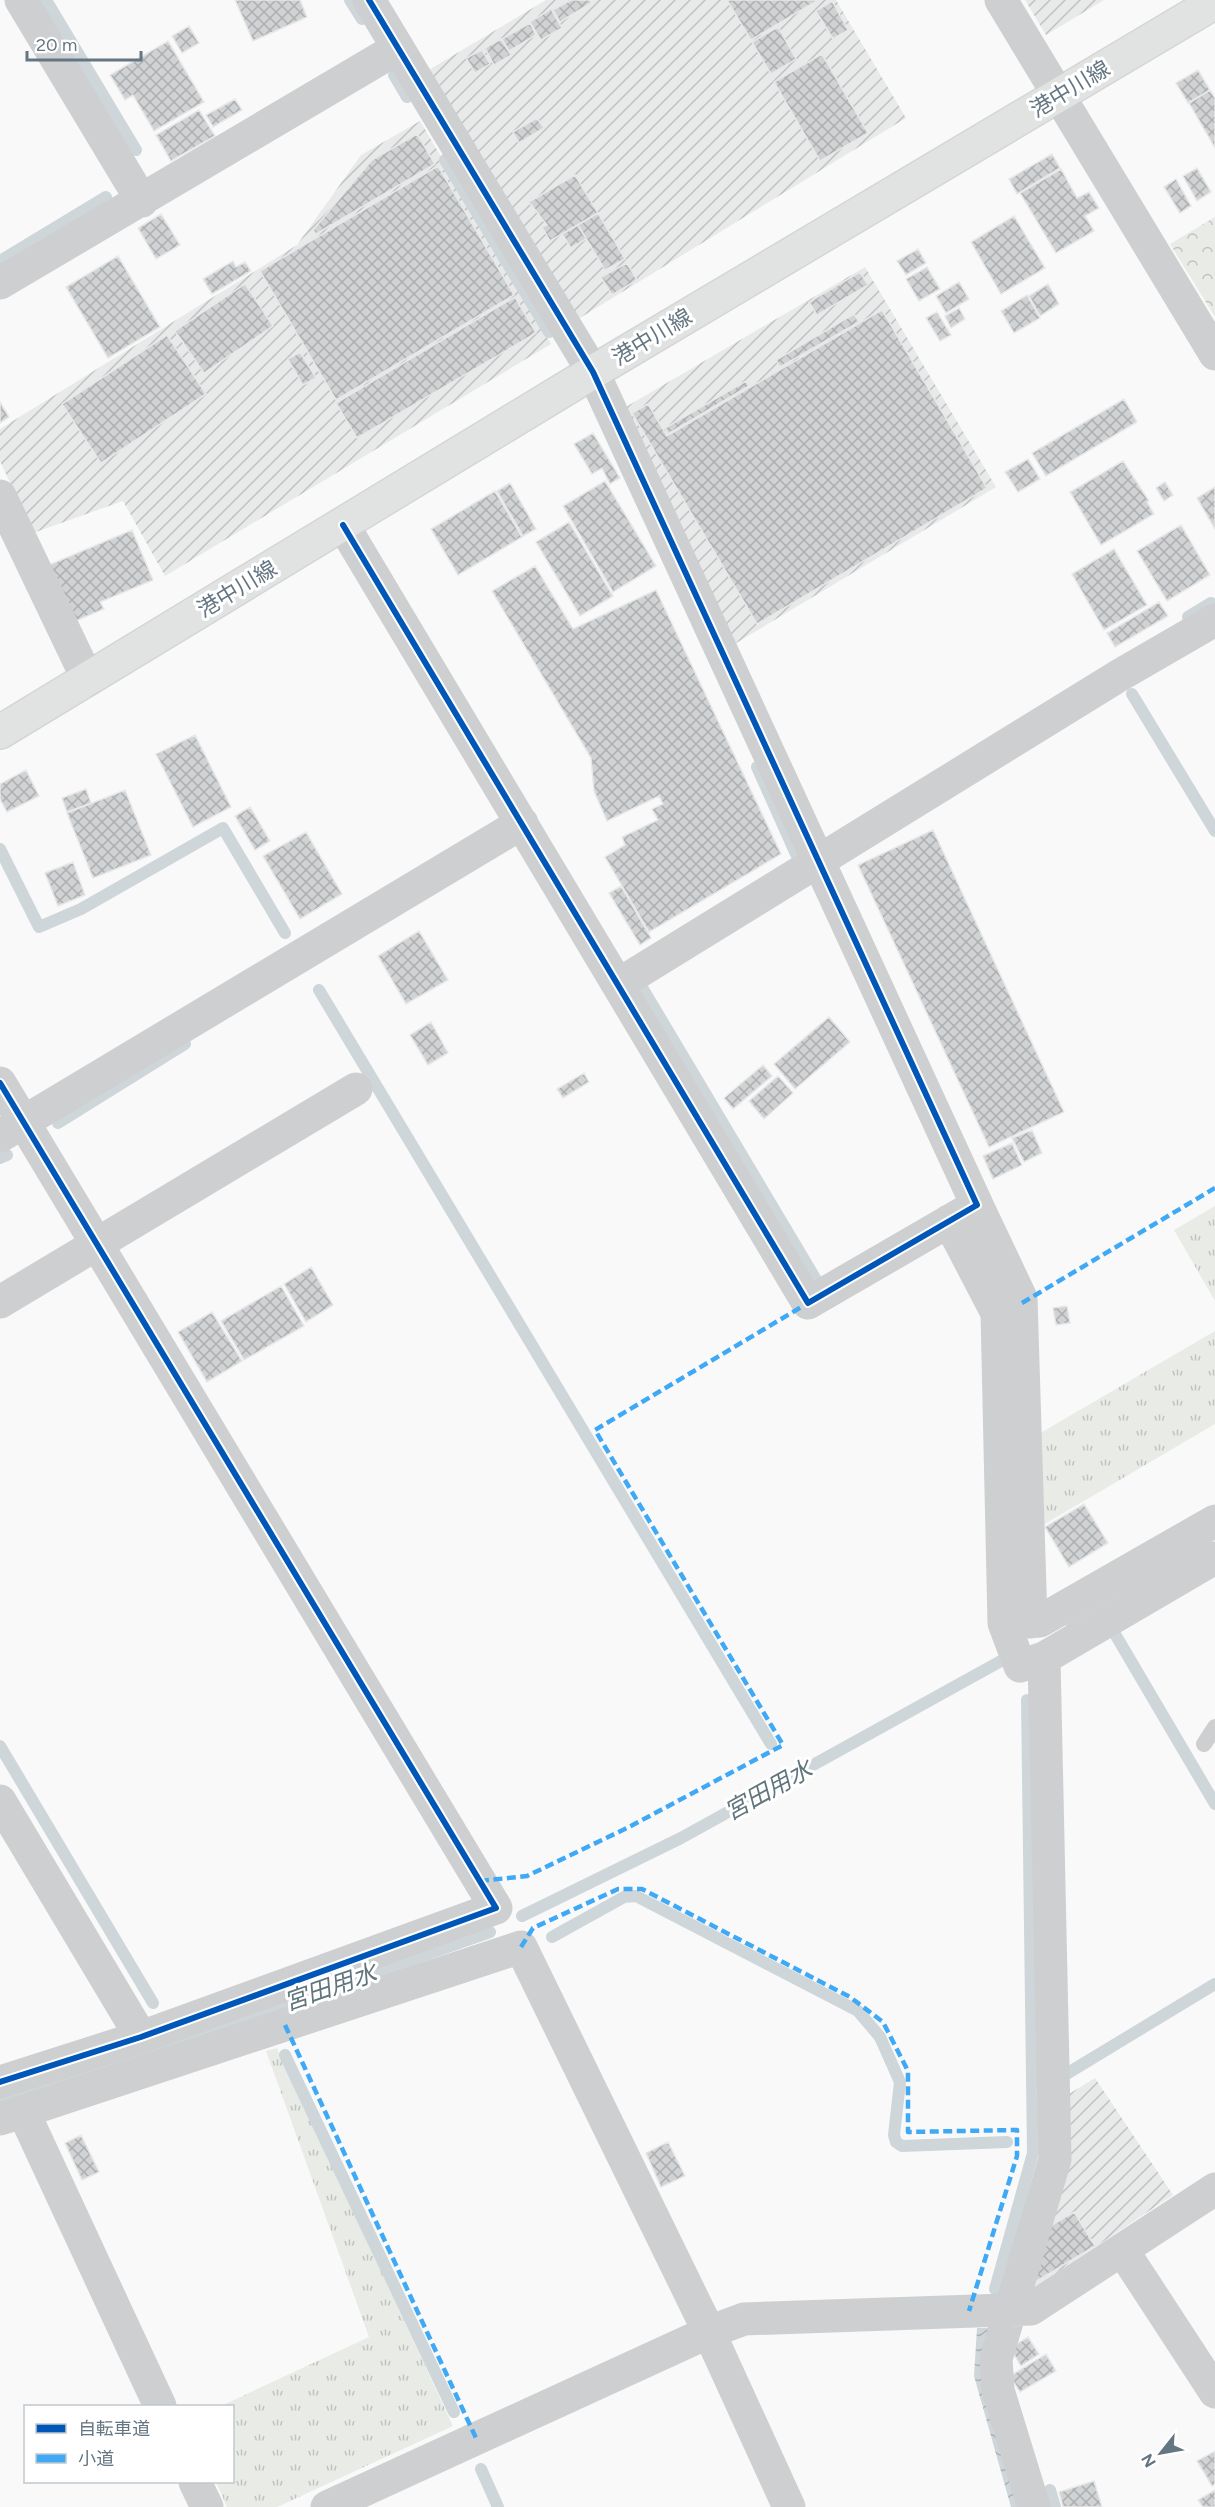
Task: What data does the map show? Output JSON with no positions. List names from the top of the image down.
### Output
{
  "streets": {
    "main road": ["港中川線"]
  },
  "water": ["宮田用水"],
  "legend": ["自転車道", "小道"],
  "scale_bar": "20 m",
  "north": "bottom left"
}
